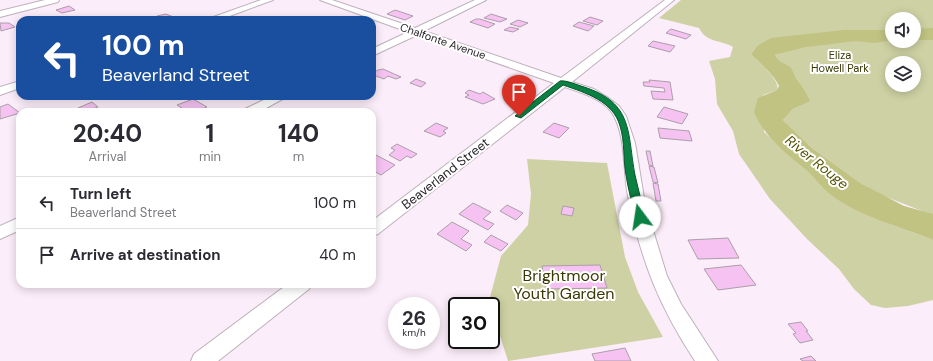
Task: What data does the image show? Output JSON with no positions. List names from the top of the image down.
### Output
{
  "streets": {
    "street": ["Chalfonte Avenue", "Beaverland Street"]
  },
  "crossings": [
    ["Chalfonte Avenue", "Beaverland Street"]
  ],
  "water": ["River Rouge"],
  "parks": ["Eliza Howell Park", "Brightmoor Youth Garden"],
  "page": {
    "turn": ["100 m", "Beaverland Street"],
    "eta": [
      "20:40",
      "Arrival",
      "1",
      "min",
      "140",
      "m"
    ],
    "list": [
      {
        "name": "Turn left",
        "note": "Beaverland Street",
        "value": "100 m"
      },
      {
        "name": "Arrive at destination",
        "value": "40 m"
      }
    ],
    "speed": "26 km/h",
    "limit": "30"
  }
}
